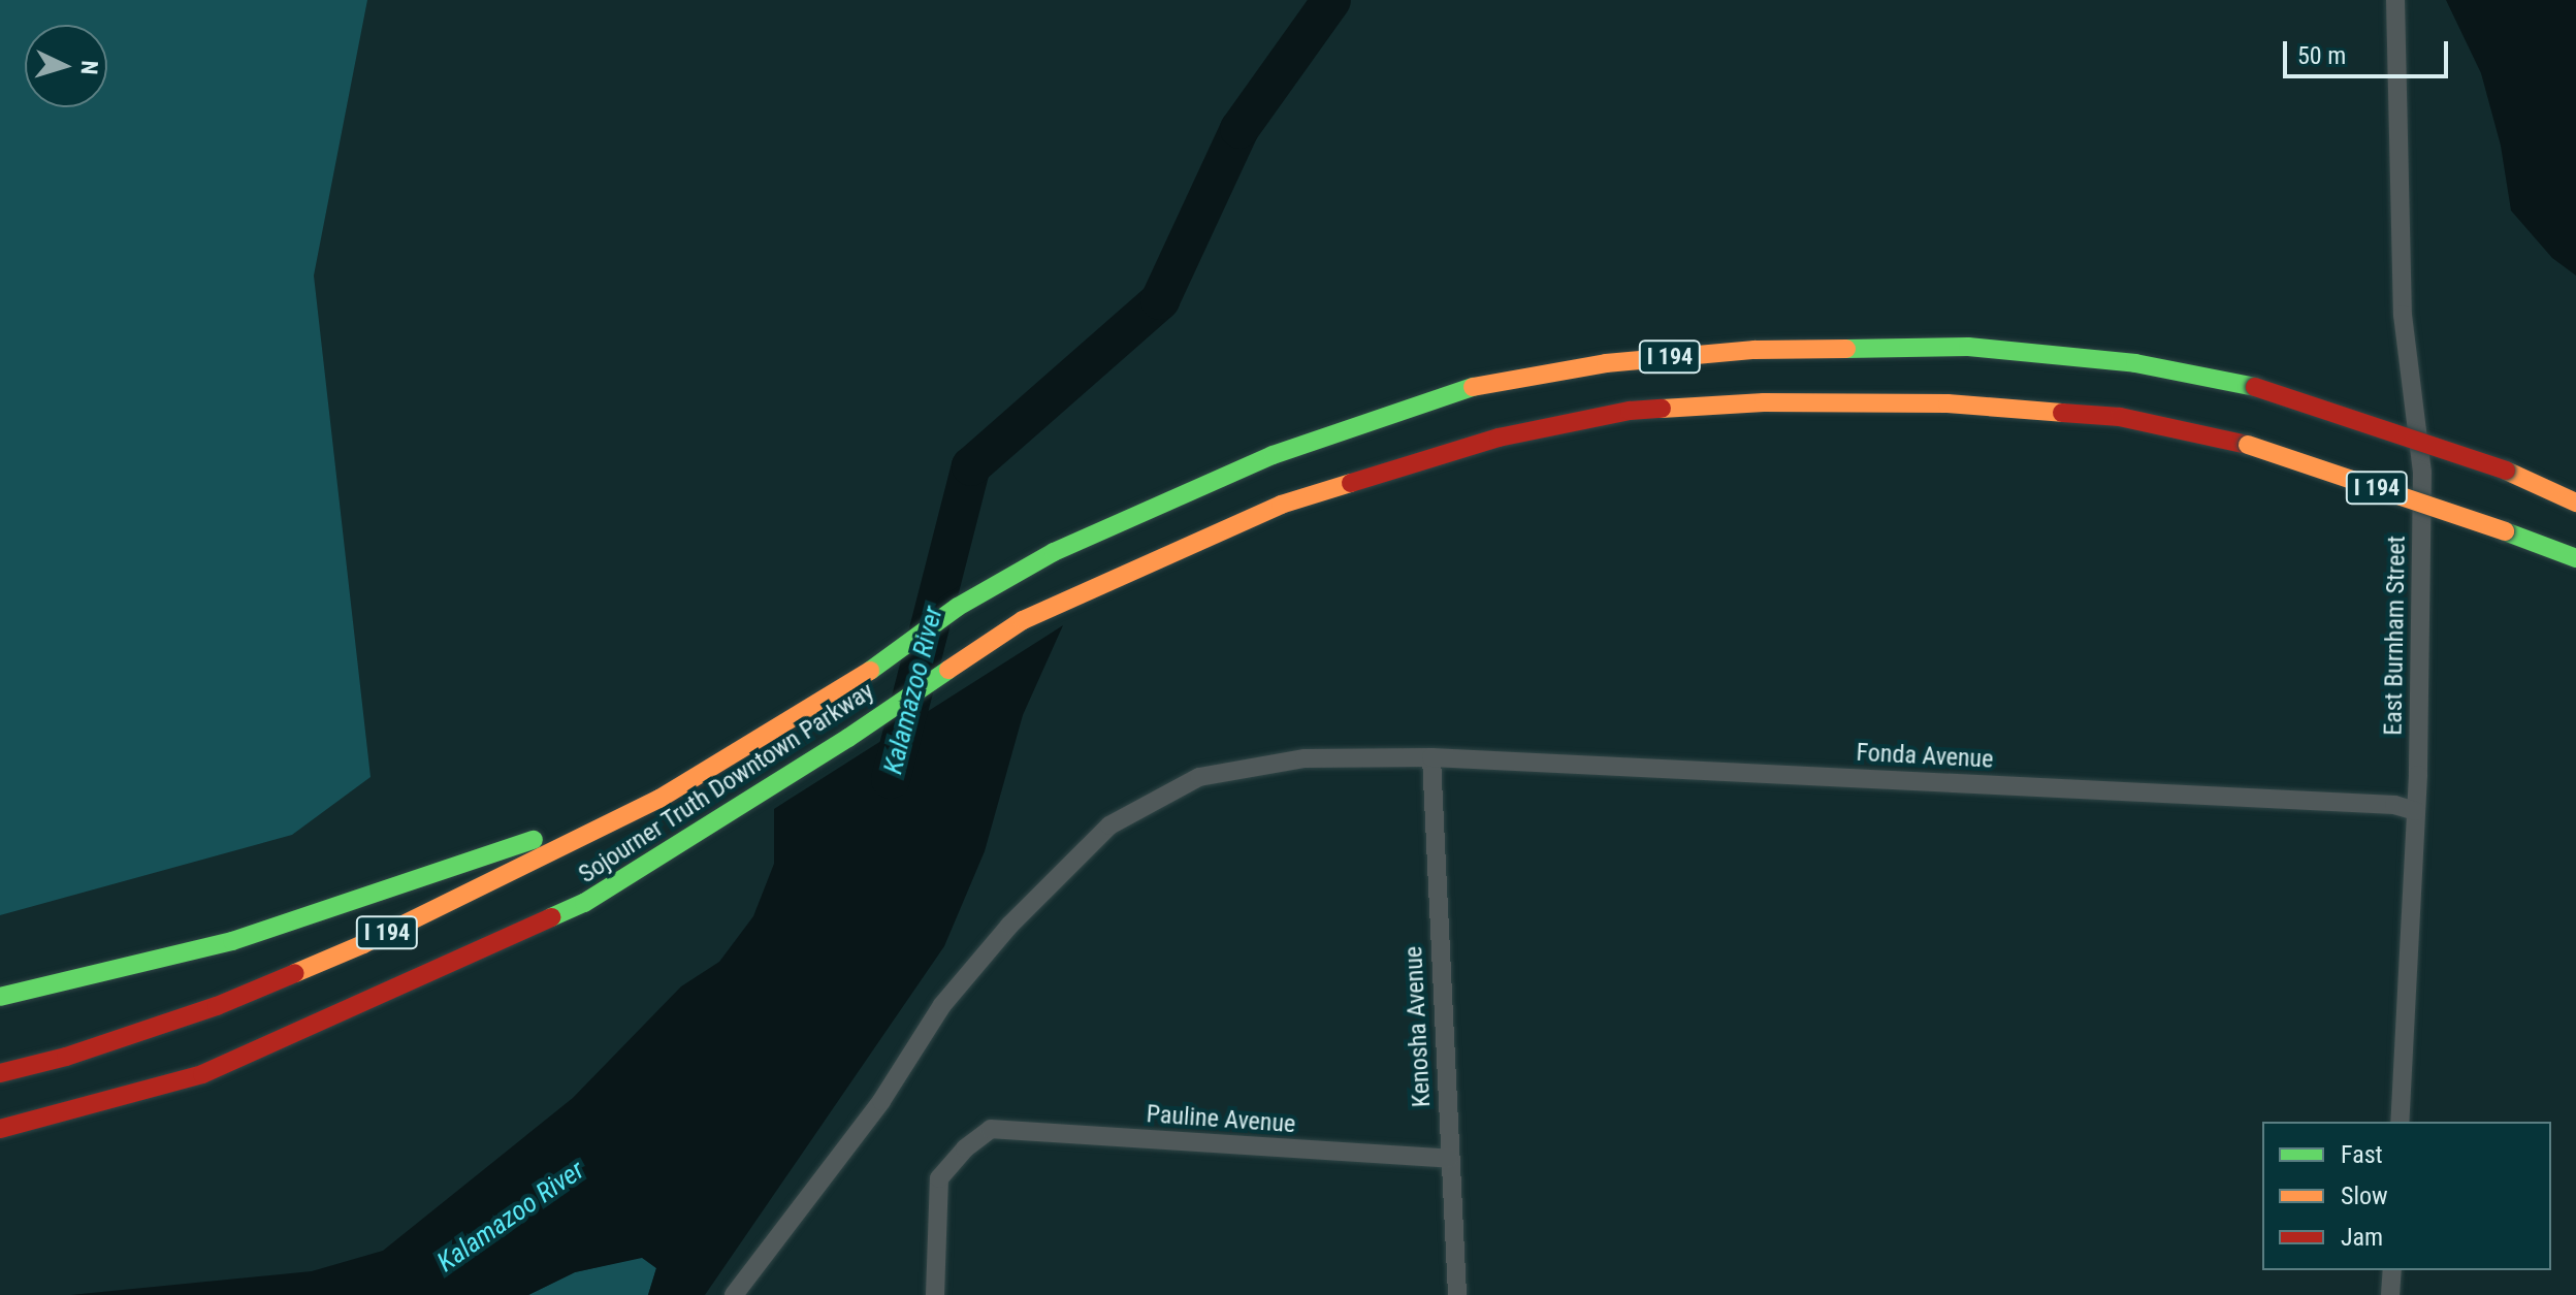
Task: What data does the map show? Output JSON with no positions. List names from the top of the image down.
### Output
{
  "streets": {
    "highway": ["I 194", "Sojourner Truth Downtown Parkway"],
    "street": [
      "East Burnham Street",
      "Fonda Avenue",
      "Kenosha Avenue",
      "Pauline Avenue"
    ]
  },
  "crossings": [
    ["East Burnham Street", "Fonda Avenue"],
    ["Fonda Avenue", "Kenosha Avenue"],
    ["Kenosha Avenue", "Pauline Avenue"]
  ],
  "water": ["Kalamazoo River"],
  "legend": ["Fast", "Slow", "Jam"],
  "scale_bar": "50 m",
  "north": "right"
}
